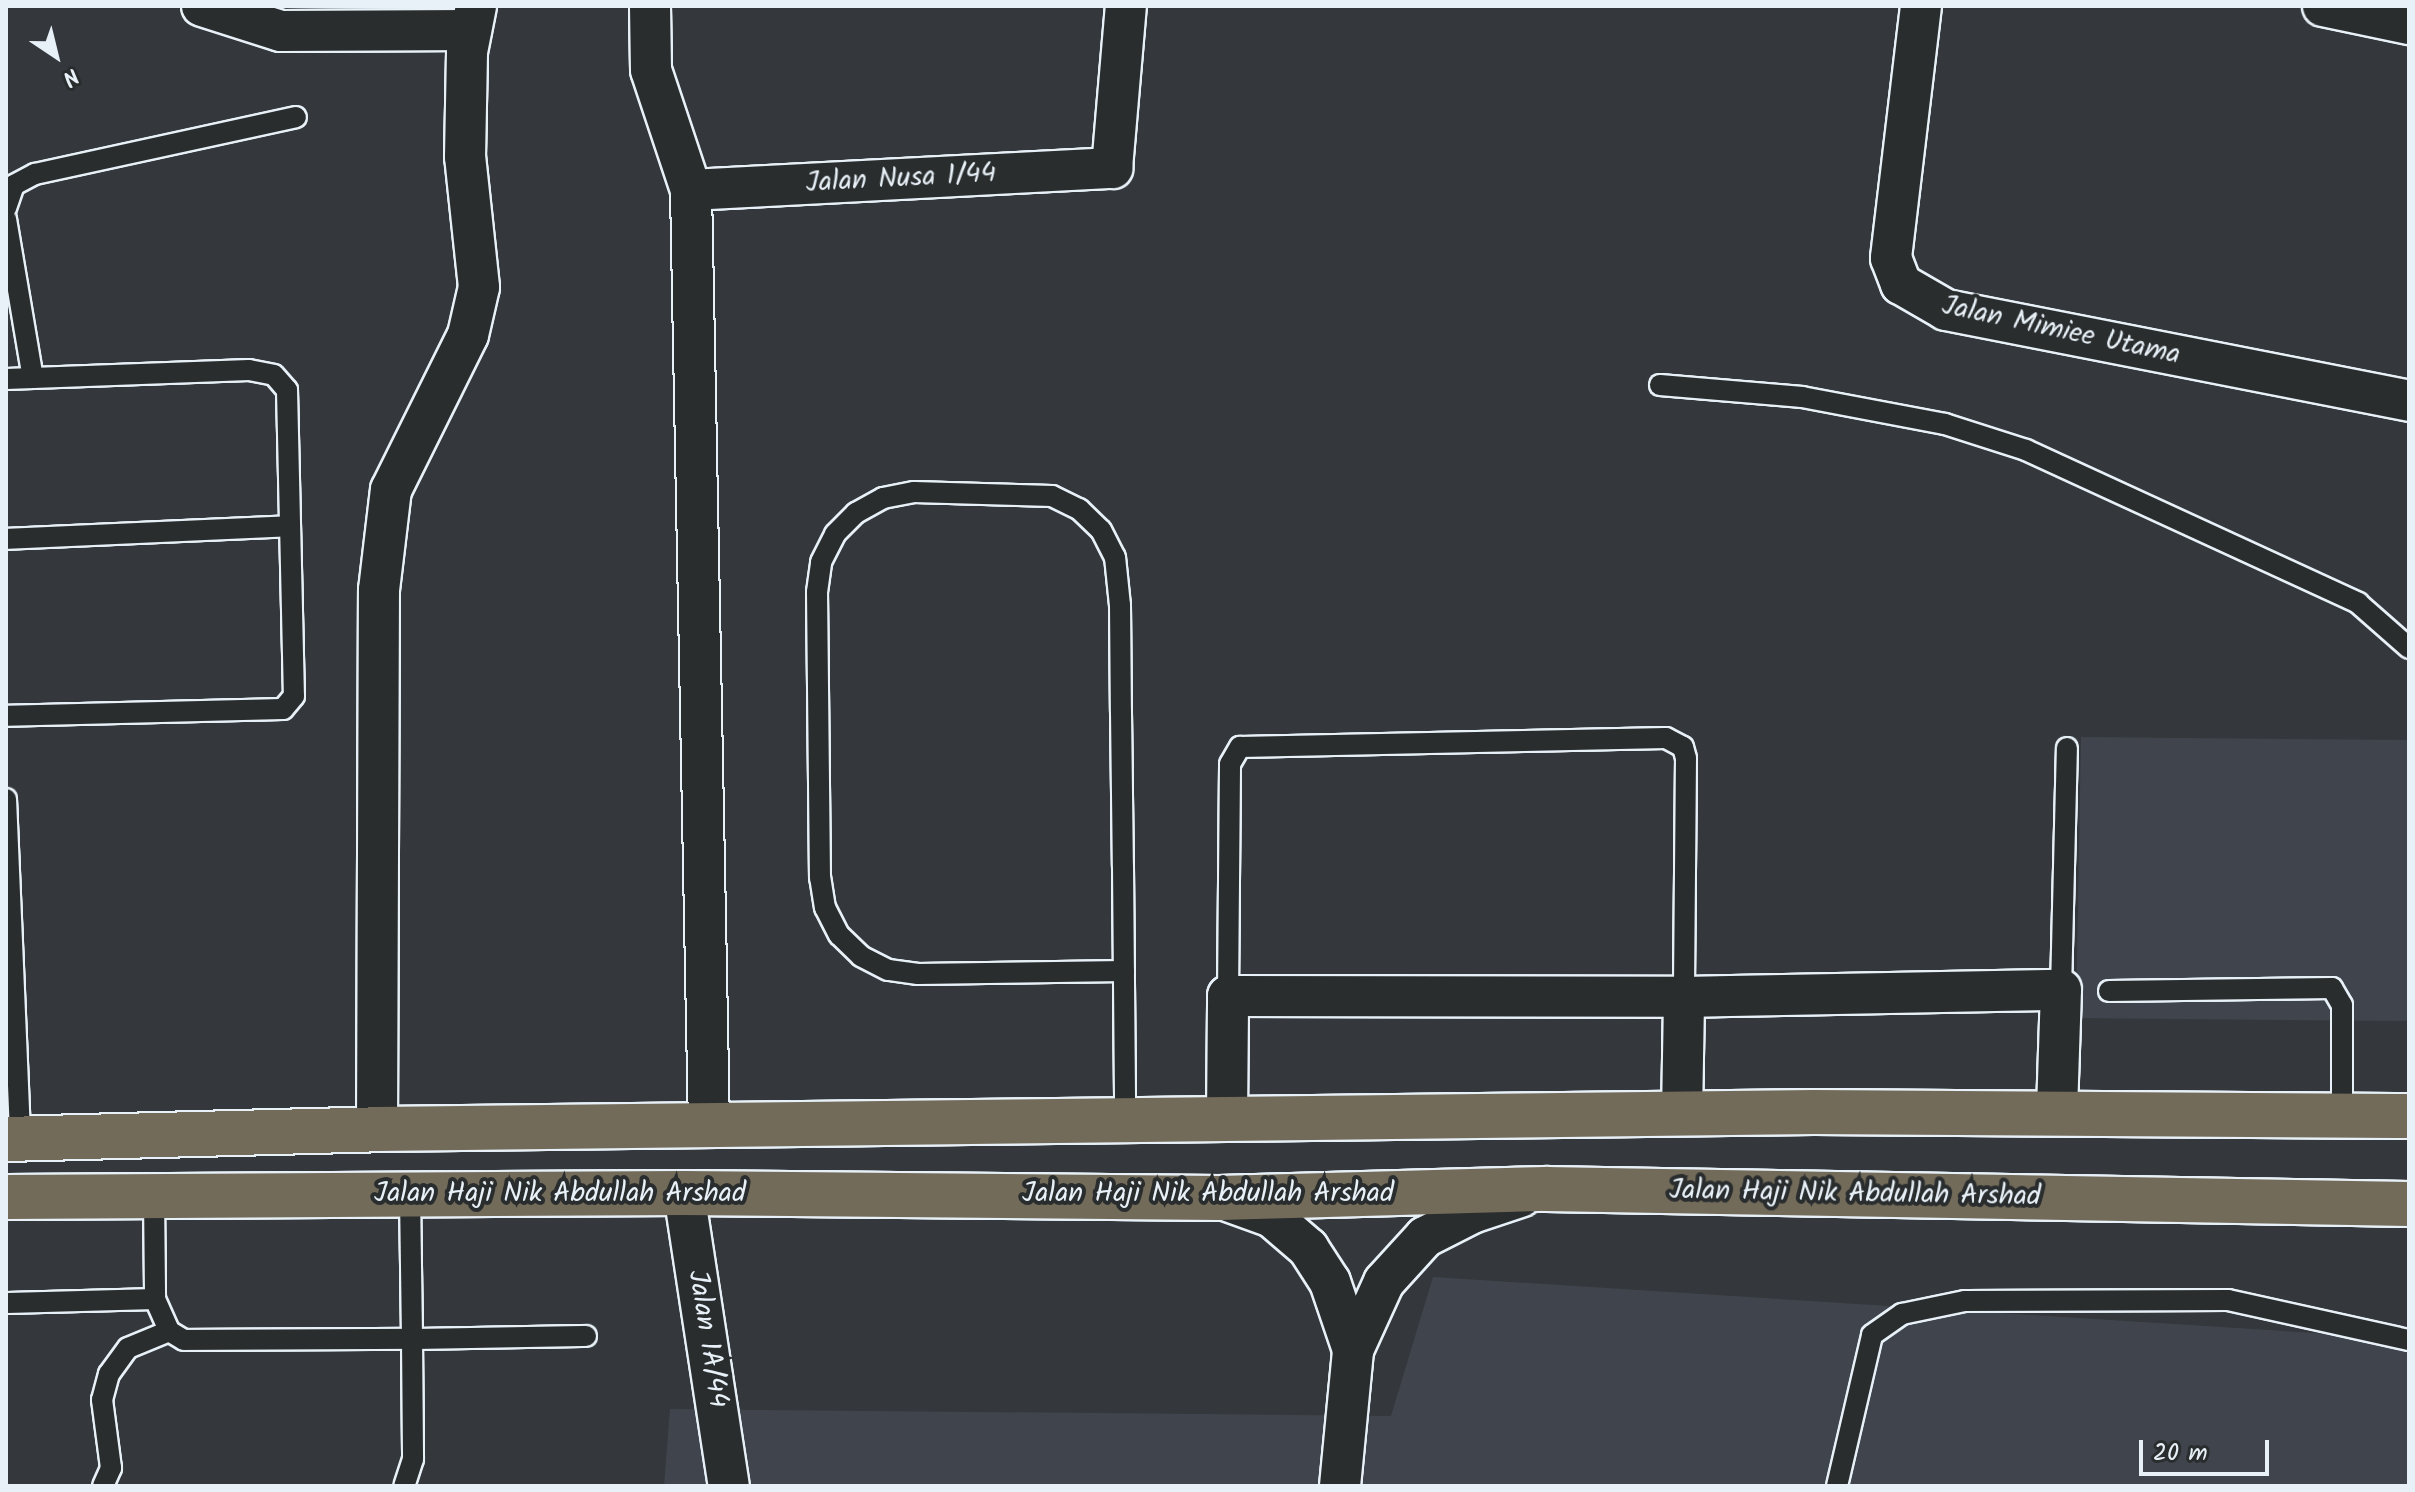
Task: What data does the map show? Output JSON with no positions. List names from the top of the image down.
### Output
{
  "streets": {
    "main road": ["Jalan Haji Nik Abdullah Arshad"],
    "street": ["Jalan Nusa 1/44", "Jalan Mimiee Utama", "Jalan 1A/44"]
  },
  "crossings": [
    ["Jalan Haji Nik Abdullah Arshad", "Jalan 1A/44"]
  ],
  "scale_bar": "20 m",
  "north": "bottom right"
}
